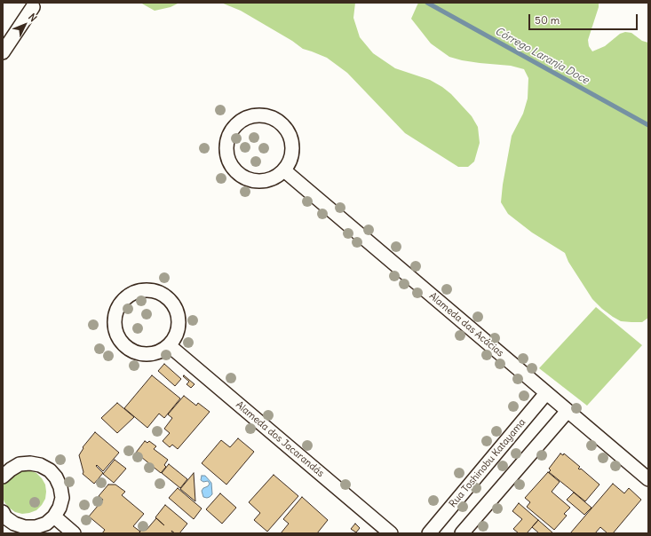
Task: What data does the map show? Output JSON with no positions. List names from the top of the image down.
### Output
{
  "streets": {
    "street": ["Alameda das Acácias", "Alameda dos Jacarandás", "Rua Toshinobu Katayama"]
  },
  "crossings": [
    ["Alameda das Acácias", "Rua Toshinobu Katayama"]
  ],
  "water": ["Córrego Laranja Doce"],
  "scale_bar": "50 m",
  "north": "top right"
}
